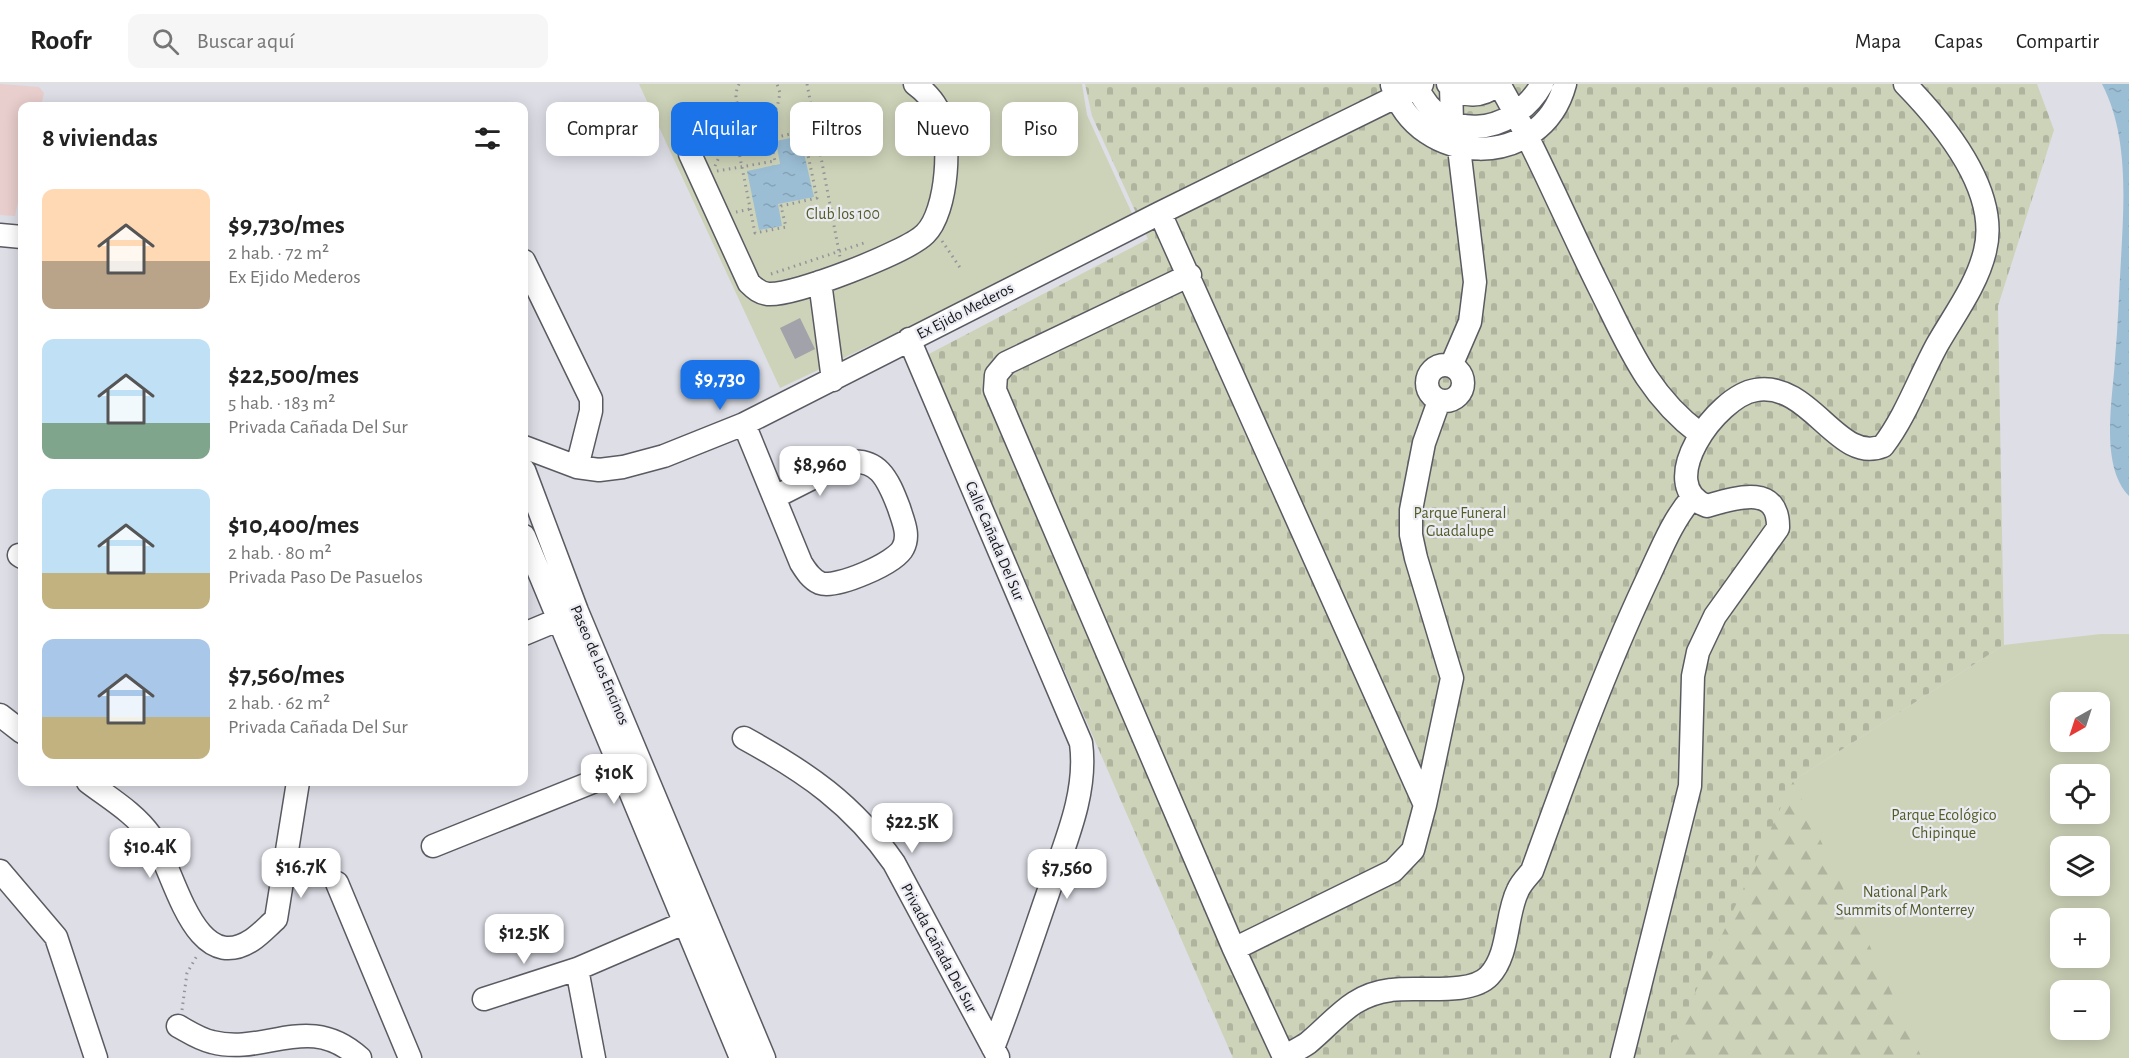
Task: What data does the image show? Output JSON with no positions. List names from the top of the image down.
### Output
{
  "streets": {
    "street": [
      "Ex Ejido Mederos",
      "Calle Cañada Del Sur",
      "Paseo de Los Encinos",
      "Privada Cañada Del Sur"
    ]
  },
  "crossings": [
    ["Ex Ejido Mederos", "Calle Cañada Del Sur"],
    ["Calle Cañada Del Sur", "Privada Cañada Del Sur"]
  ],
  "parks": [
    "Club los 100",
    "Parque Funeral Guadalupe",
    "Parque Ecológico Chipinque",
    "National Park Summits of Monterrey"
  ],
  "north": "bottom left",
  "page": {
    "header": "Roofr",
    "search": "Buscar aquí",
    "nav": ["Mapa", "Capas", "Compartir"],
    "chip": [
      "Comprar",
      "Alquilar",
      "Filtros",
      "Nuevo",
      "Piso"
    ],
    "heading": "8 viviendas",
    "list": [
      {
        "name": "$9,730/mes",
        "note": "2 hab. · 72 m² · Ex Ejido Mederos"
      },
      {
        "name": "$22,500/mes",
        "note": "5 hab. · 183 m² · Privada Cañada Del Sur"
      },
      {
        "name": "$10,400/mes",
        "note": "2 hab. · 80 m² · Privada Paso De Pasuelos"
      },
      {
        "name": "$7,560/mes",
        "note": "2 hab. · 62 m² · Privada Cañada Del Sur"
      }
    ],
    "price": [
      "$9,730",
      "$8,960",
      "$10K",
      "$22.5K",
      "$10.4K",
      "$16.7K",
      "$7,560",
      "$12.5K"
    ],
    "map_buttons": ["+", "−"]
  }
}
